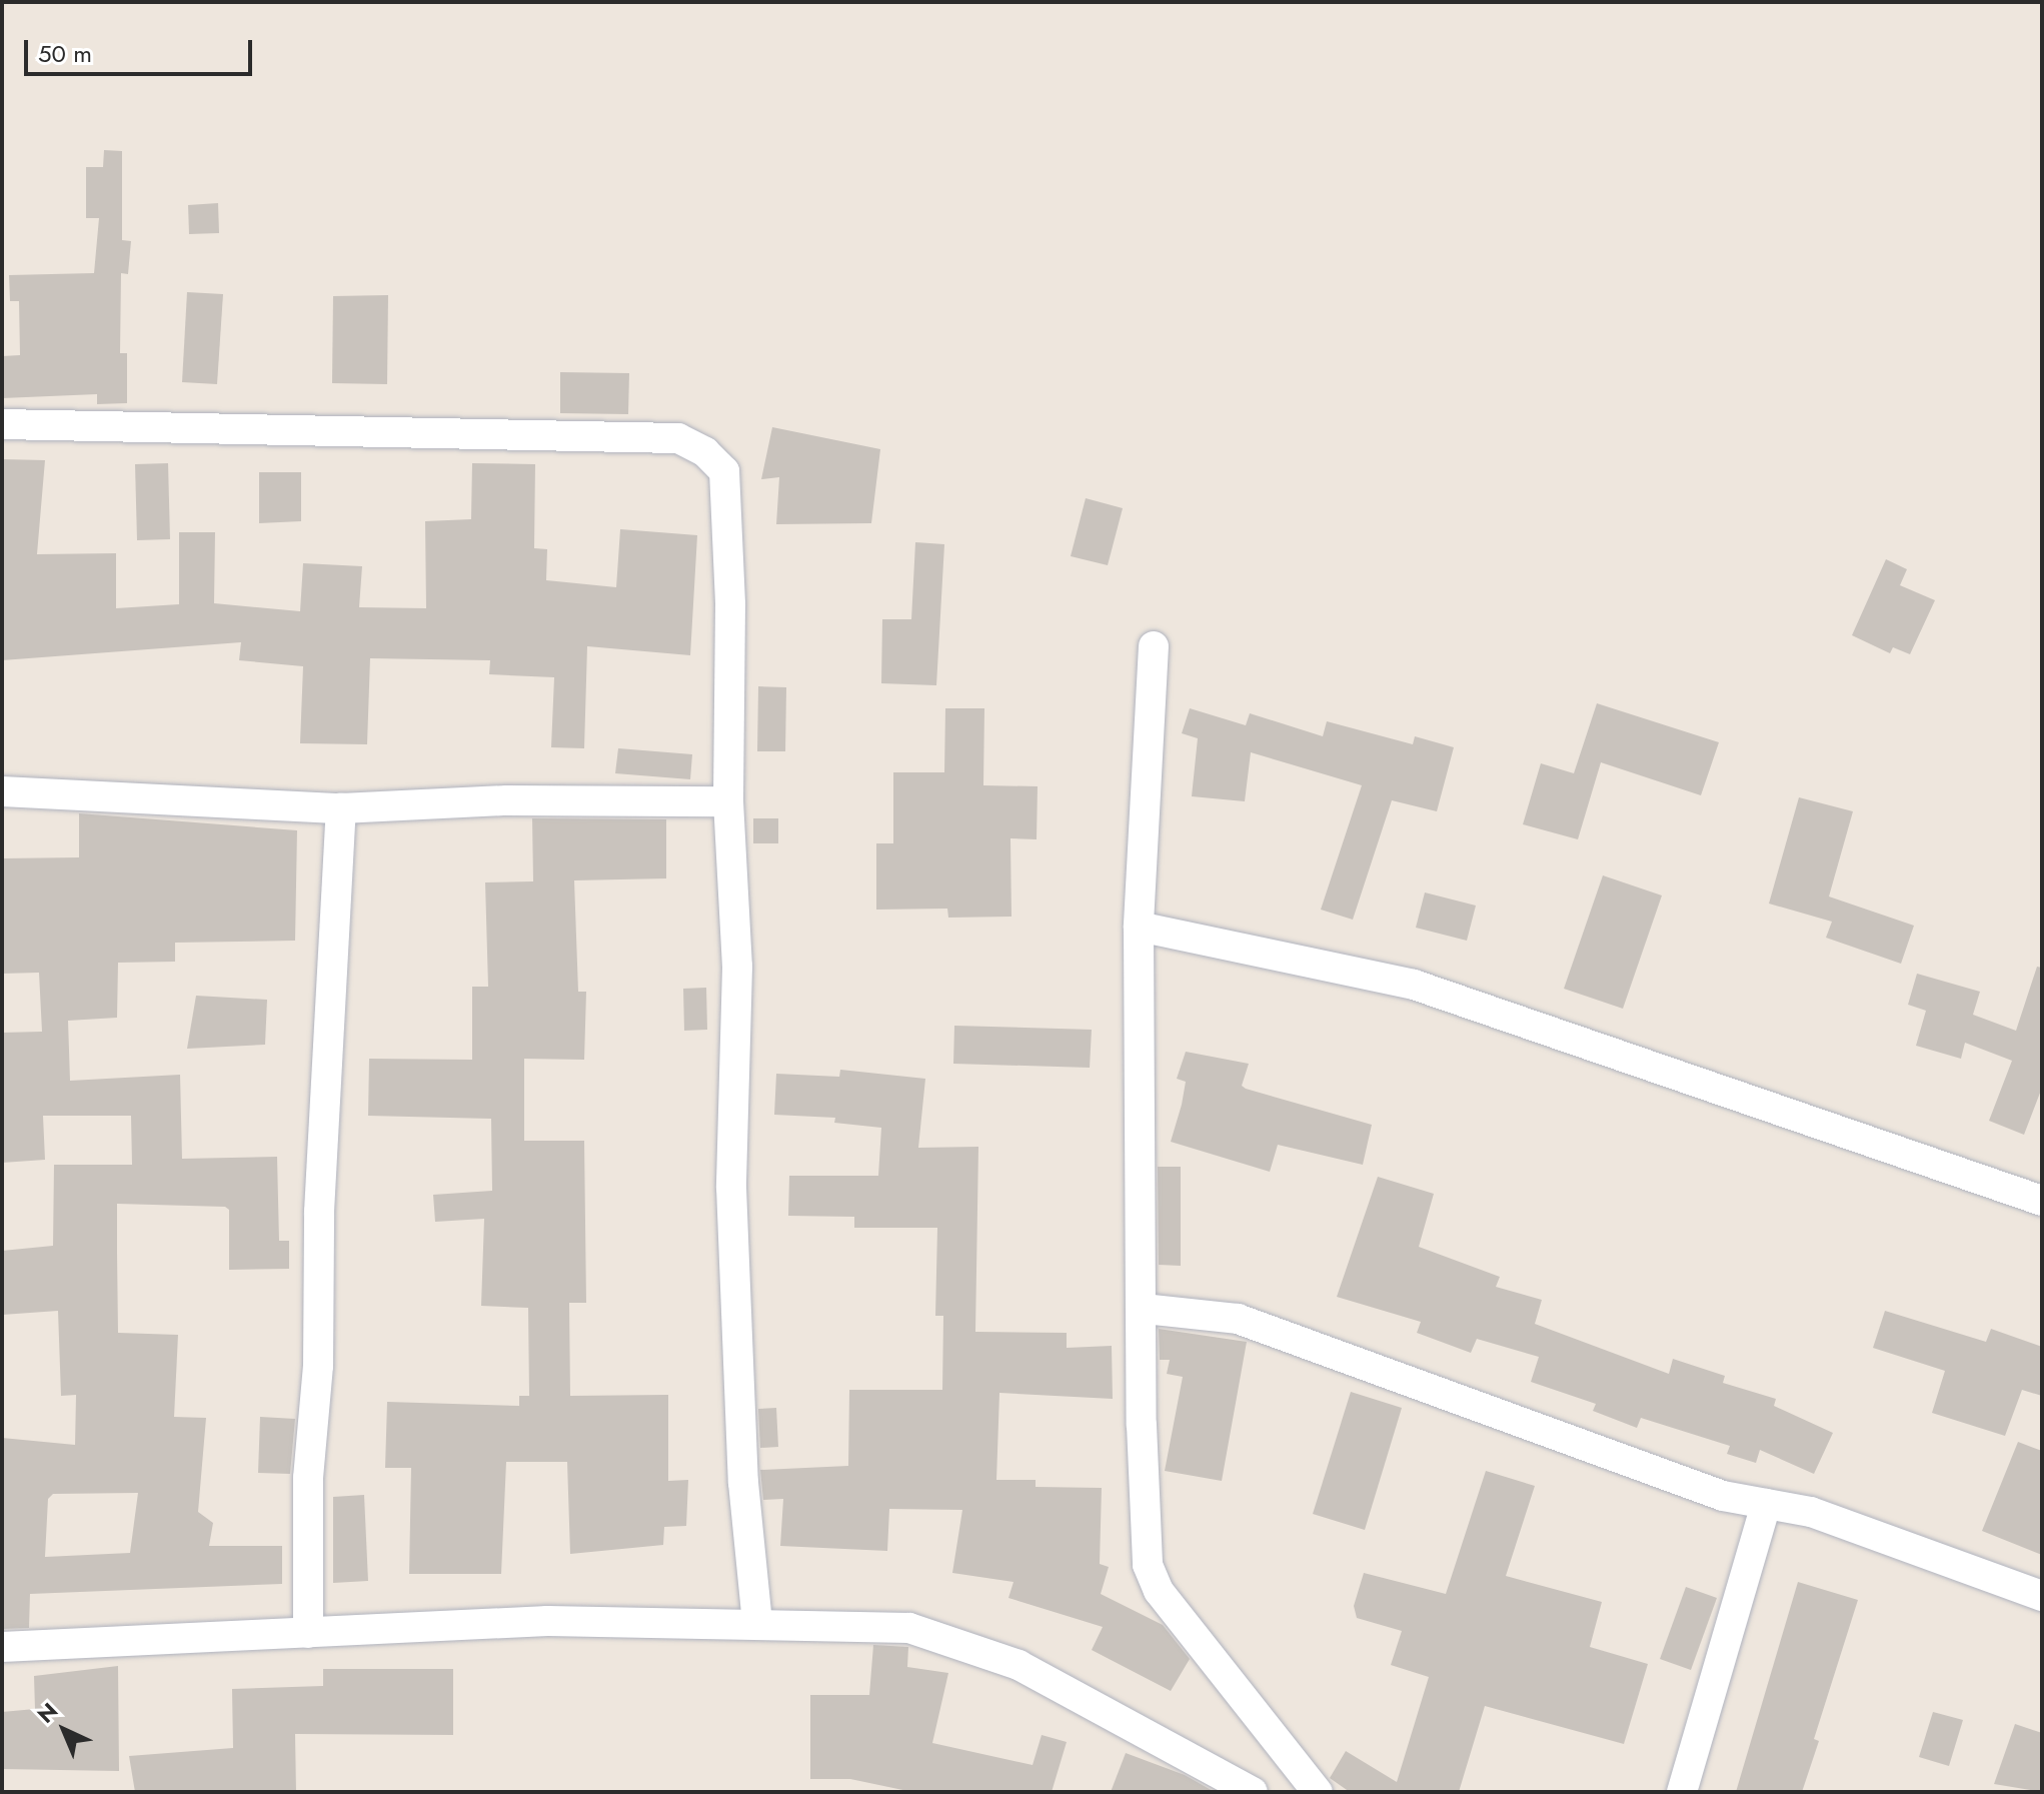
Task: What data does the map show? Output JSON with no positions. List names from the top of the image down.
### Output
{
  "scale_bar": "50 m",
  "north": "top left"
}
